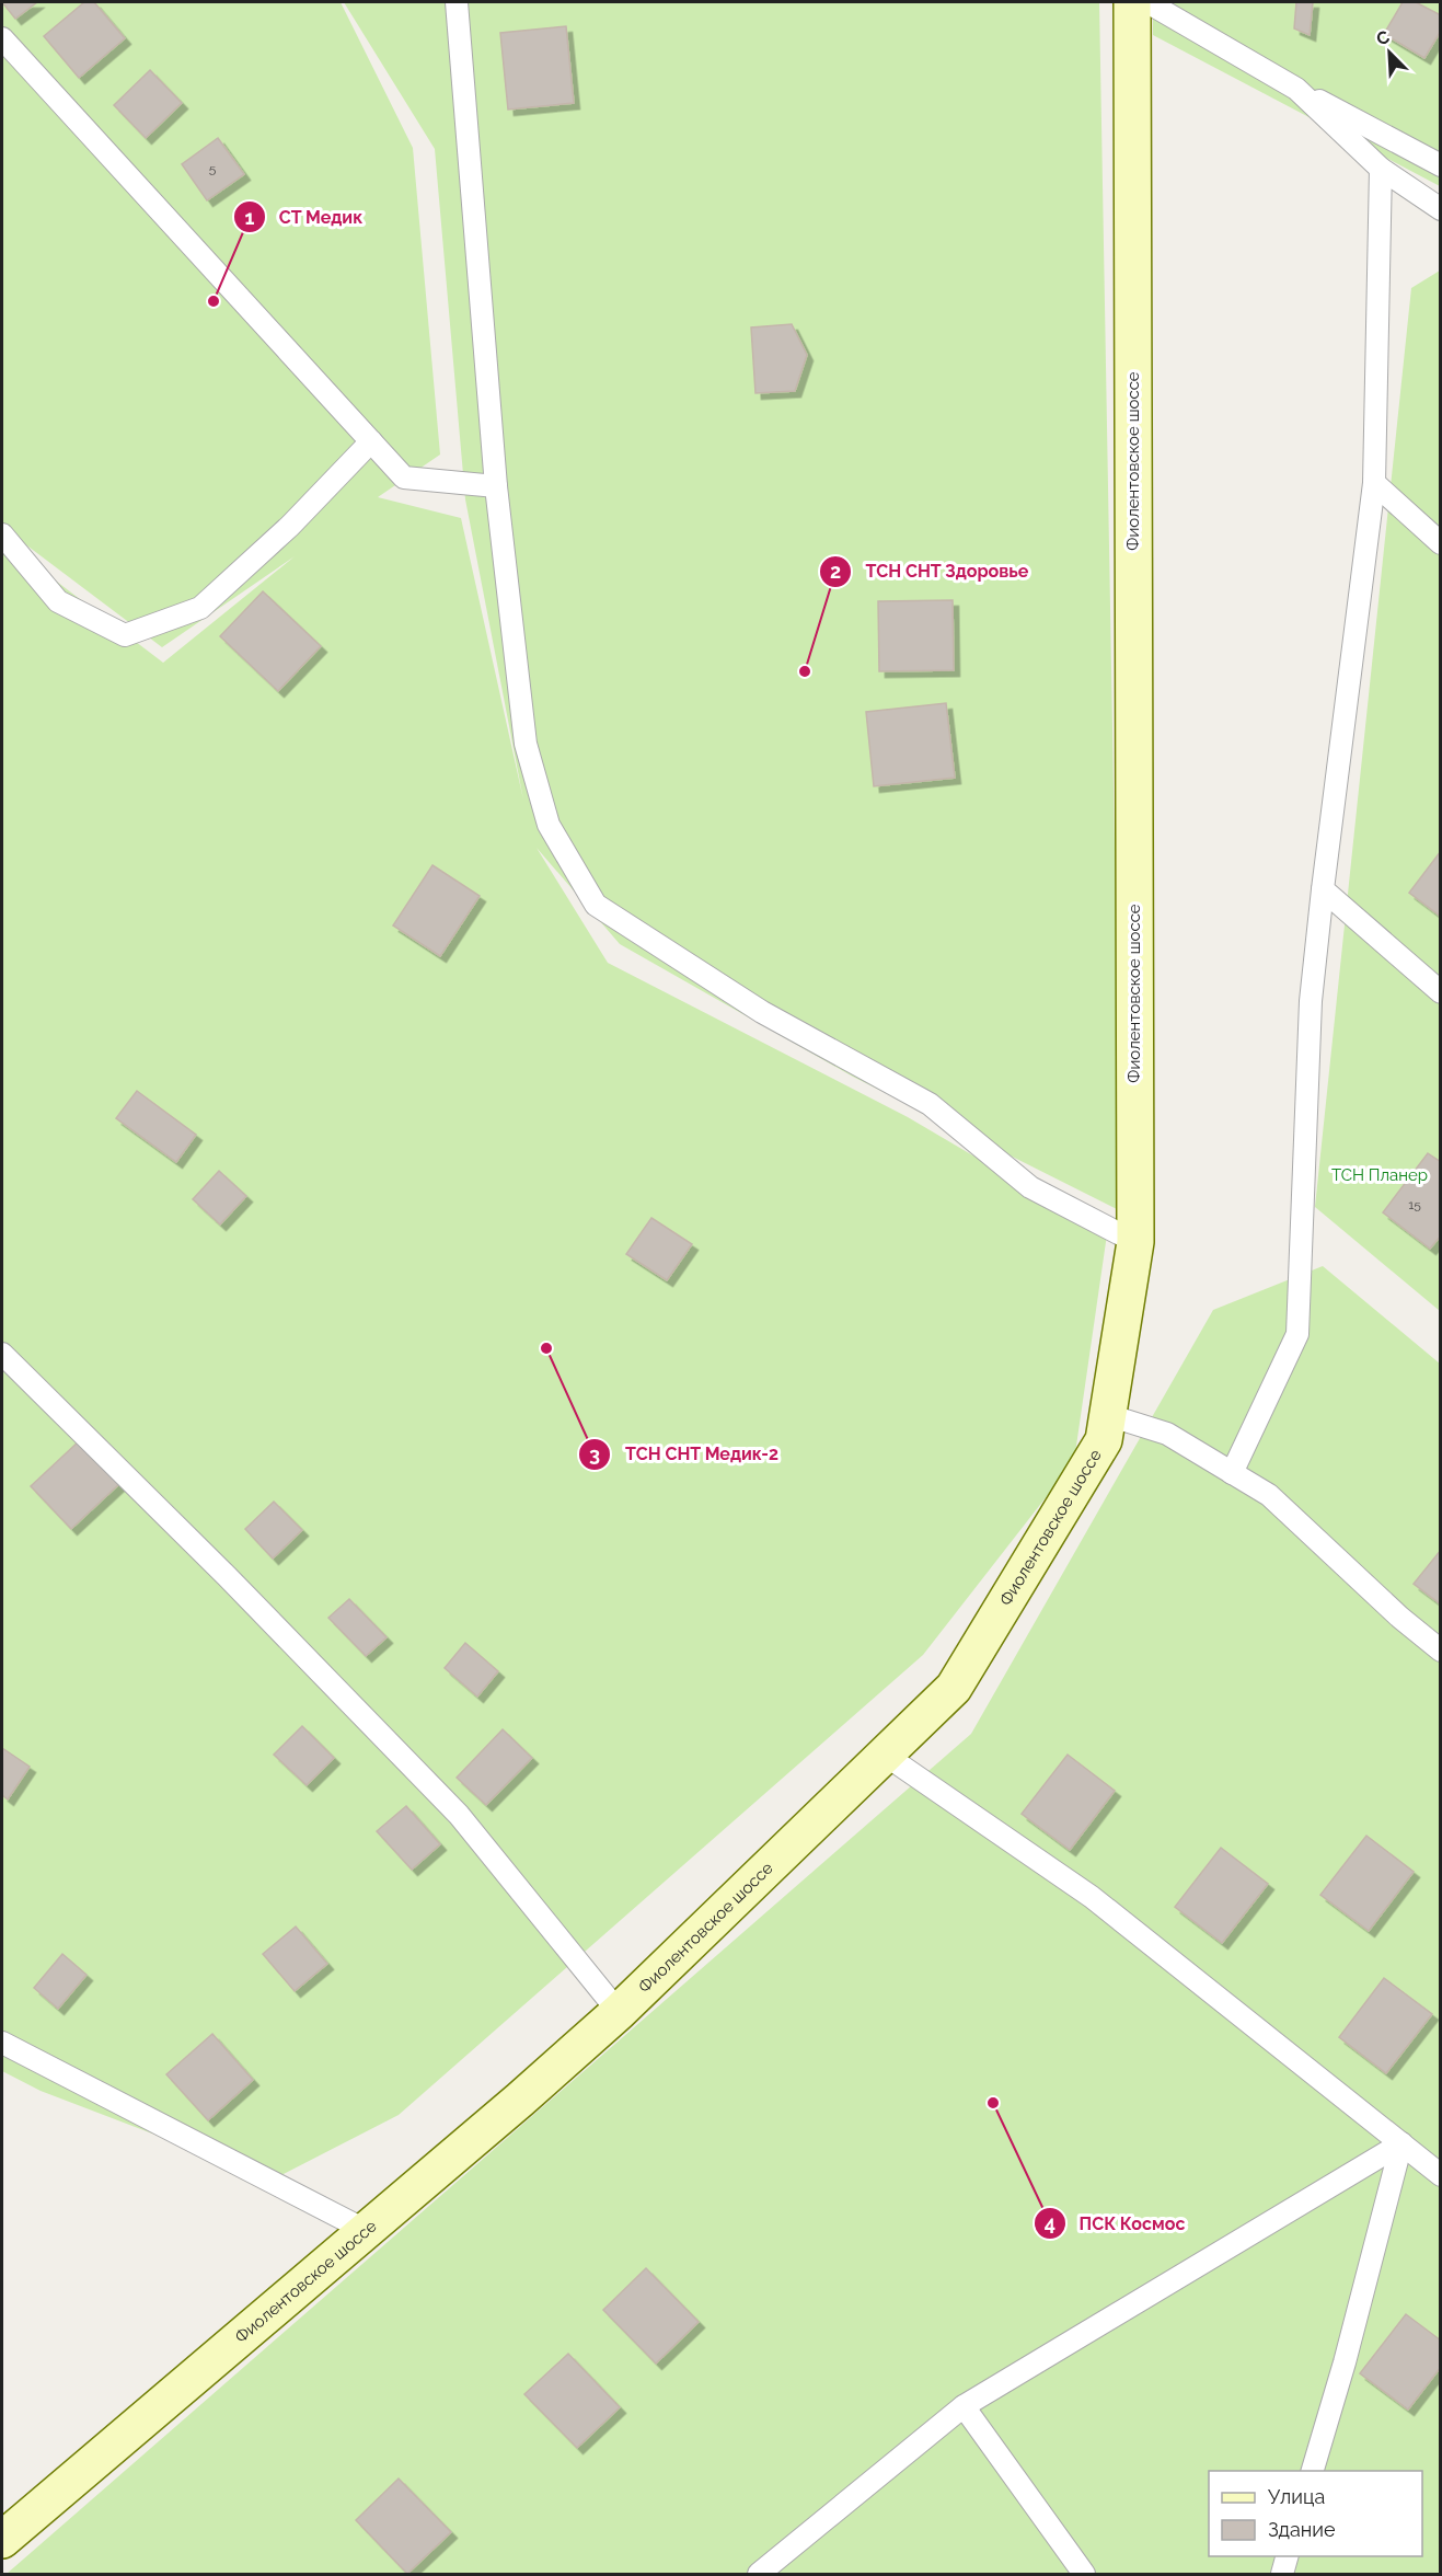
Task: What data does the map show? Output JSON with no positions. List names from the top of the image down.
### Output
{
  "streets": {
    "main road": ["Фиолентовское шоссе"]
  },
  "parks": ["ТСН Планер"],
  "places": [
    "СТ Медик",
    "ТСН СНТ Здоровье",
    "ТСН СНТ Медик-2",
    "ПСК Космос"
  ],
  "house_numbers": ["5", "15"],
  "legend": ["Улица", "Здание"],
  "north": "top left"
}
